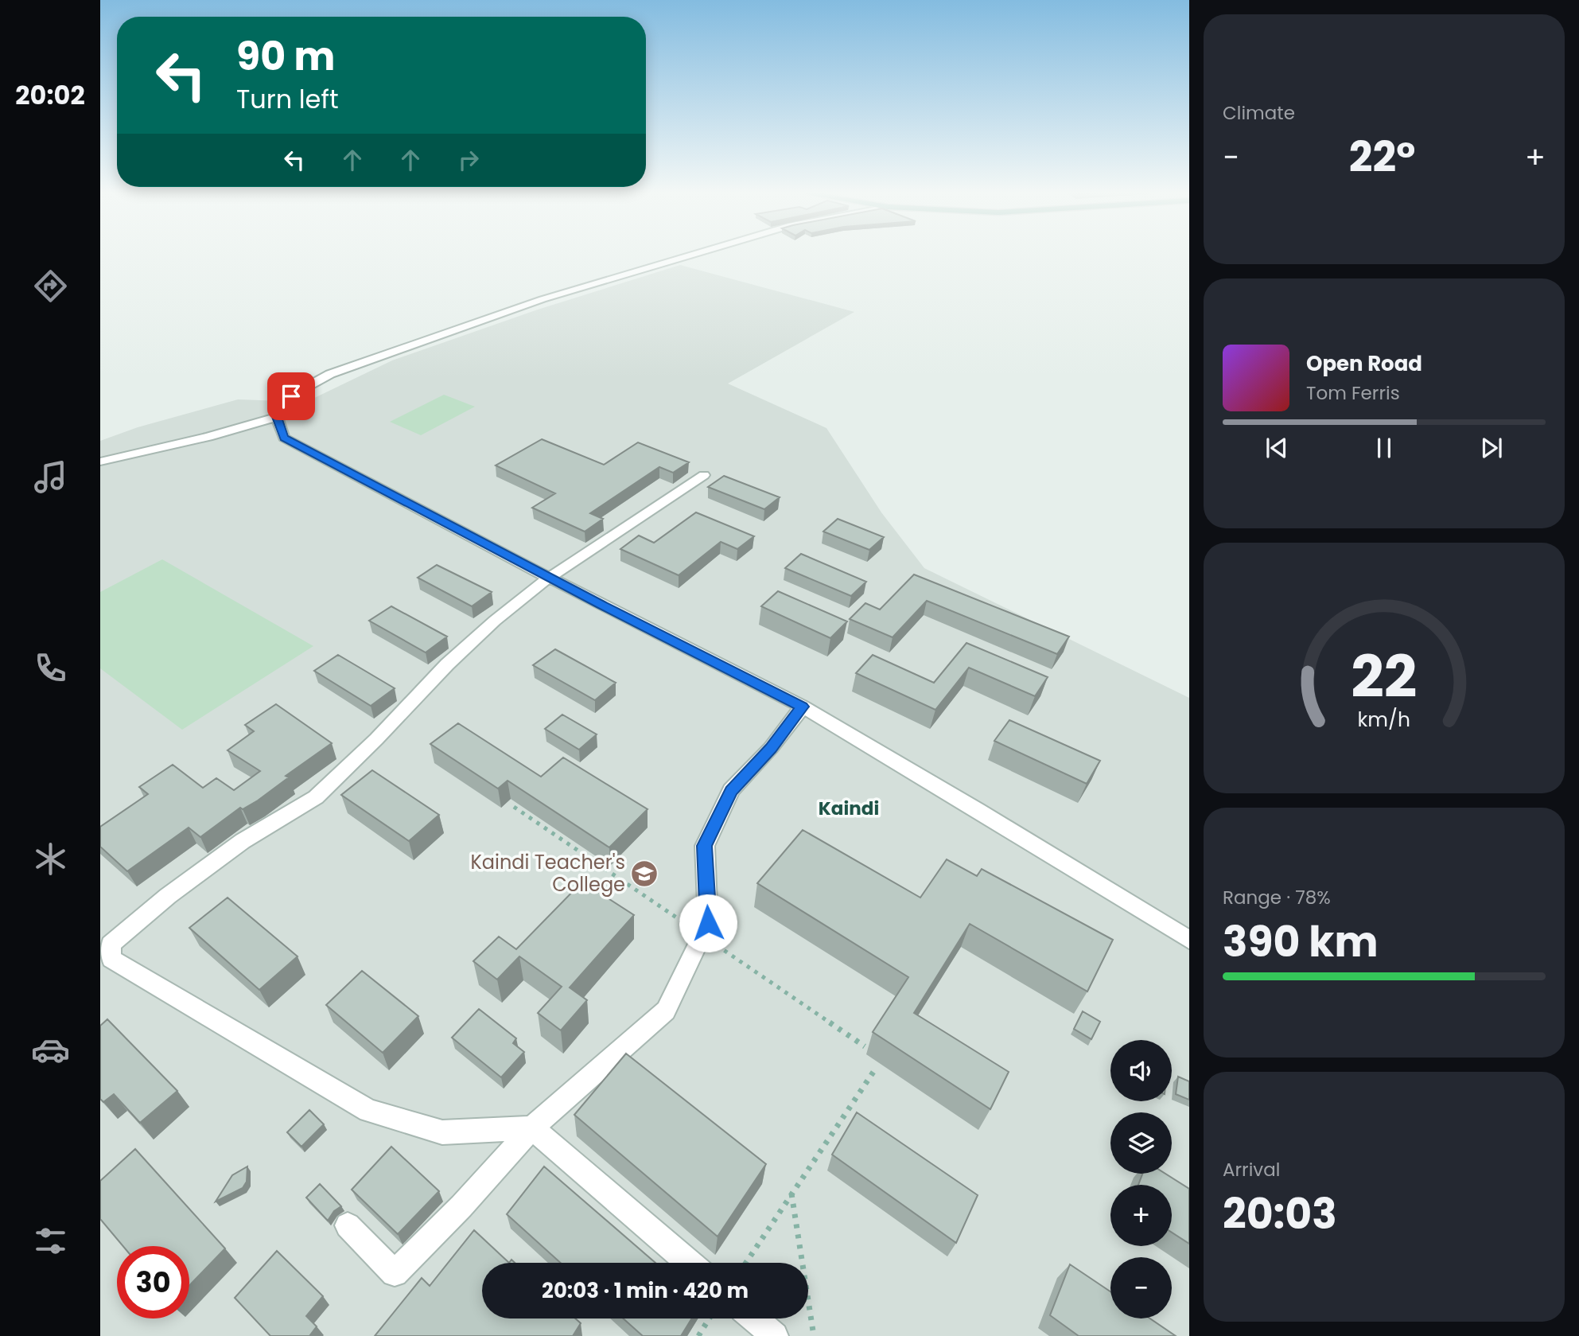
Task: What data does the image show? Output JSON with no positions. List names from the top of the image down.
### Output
{
  "districts": ["Kaindi"],
  "places": {
    "school or university": ["Kaindi Teacher's College"]
  },
  "page": {
    "tabs": "20:02",
    "tile": [
      "Climate",
      ["Range · 78%", "390 km"],
      ["Arrival", "20:03"]
    ],
    "turn": ["90 m", "Turn left"],
    "heat": ["−", "22°", "+"],
    "song": ["Open Road", "Tom Ferris"],
    "map_buttons": ["+", "−"],
    "limit": "30",
    "trip": "20:03 · 1 min · 420 m",
    "gauge": ["22", "km/h"]
  }
}
